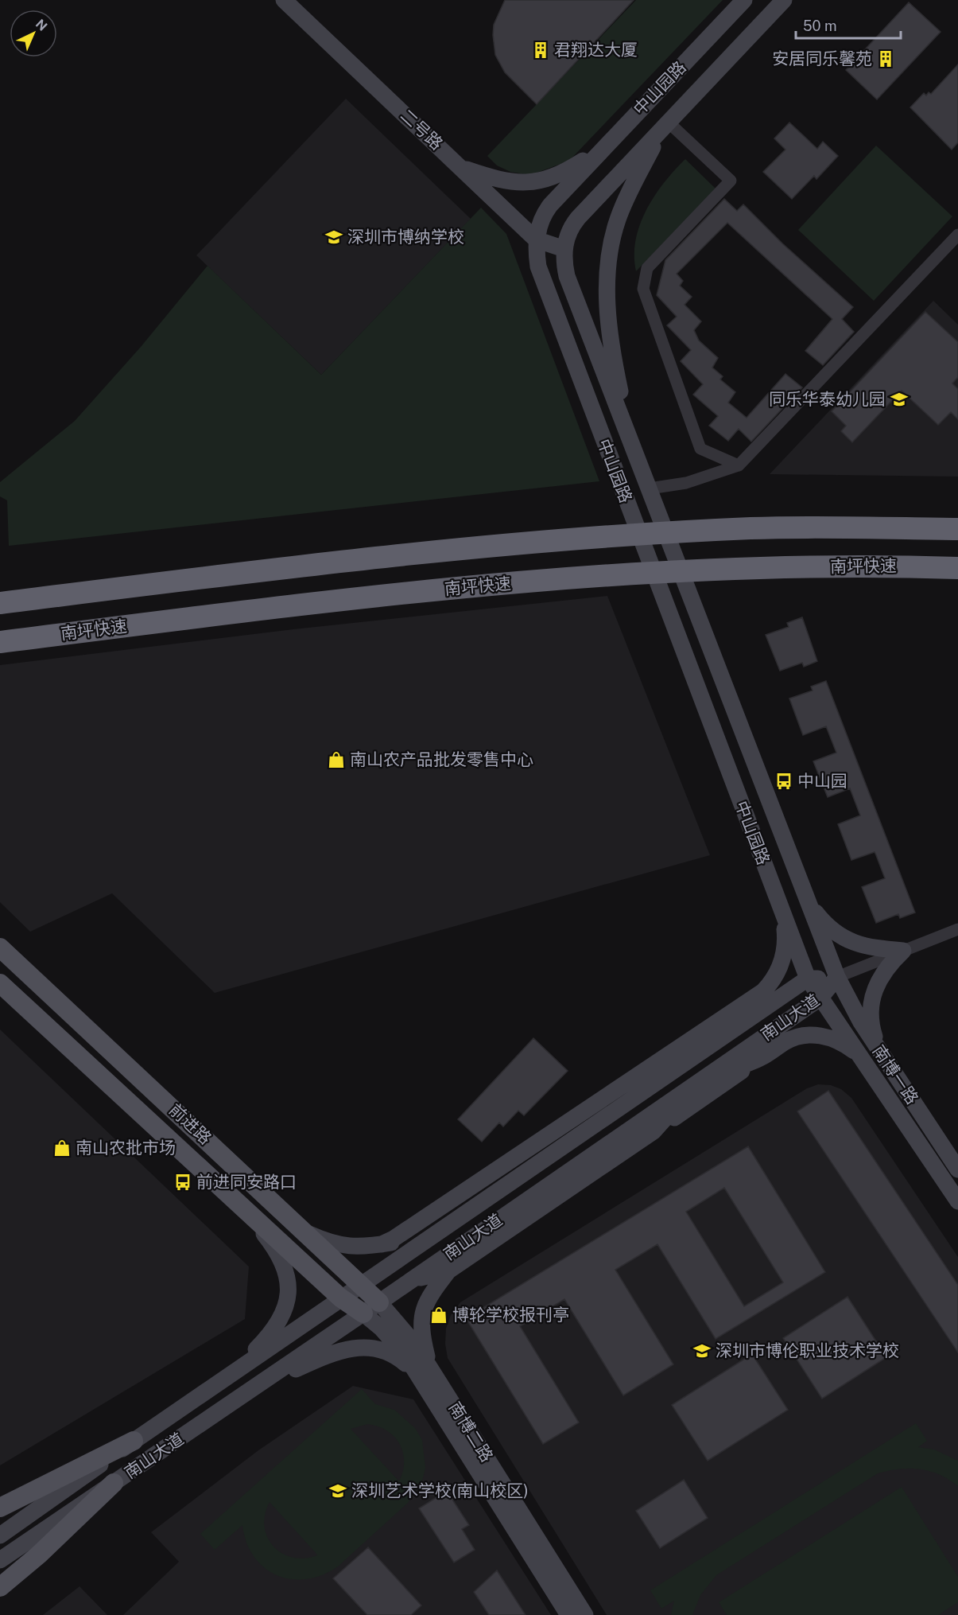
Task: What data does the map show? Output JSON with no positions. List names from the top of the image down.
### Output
{
  "streets": {
    "highway": ["南坪快速"],
    "main road": [
      "中山园路",
      "二号路",
      "南山大道",
      "南博一路",
      "前进路",
      "南博二路"
    ]
  },
  "crossings": [
    ["中山园路", "二号路"],
    ["中山园路", "南山大道"],
    ["中山园路", "南博一路"],
    ["南山大道", "南博一路"],
    ["南山大道", "前进路"],
    ["南山大道", "南博二路"],
    ["前进路", "南博二路"]
  ],
  "places": {
    "building": ["君翔达大厦", "安居同乐馨苑"],
    "school or university": [
      "深圳市博纳学校",
      "同乐华泰幼儿园",
      "深圳市博伦职业技术学校",
      "深圳艺术学校(南山校区)"
    ],
    "shop": ["南山农产品批发零售中心", "南山农批市场", "博轮学校报刊亭"],
    "bus stop": ["中山园", "前进同安路口"]
  },
  "scale_bar": "50 m",
  "north": "top right"
}
